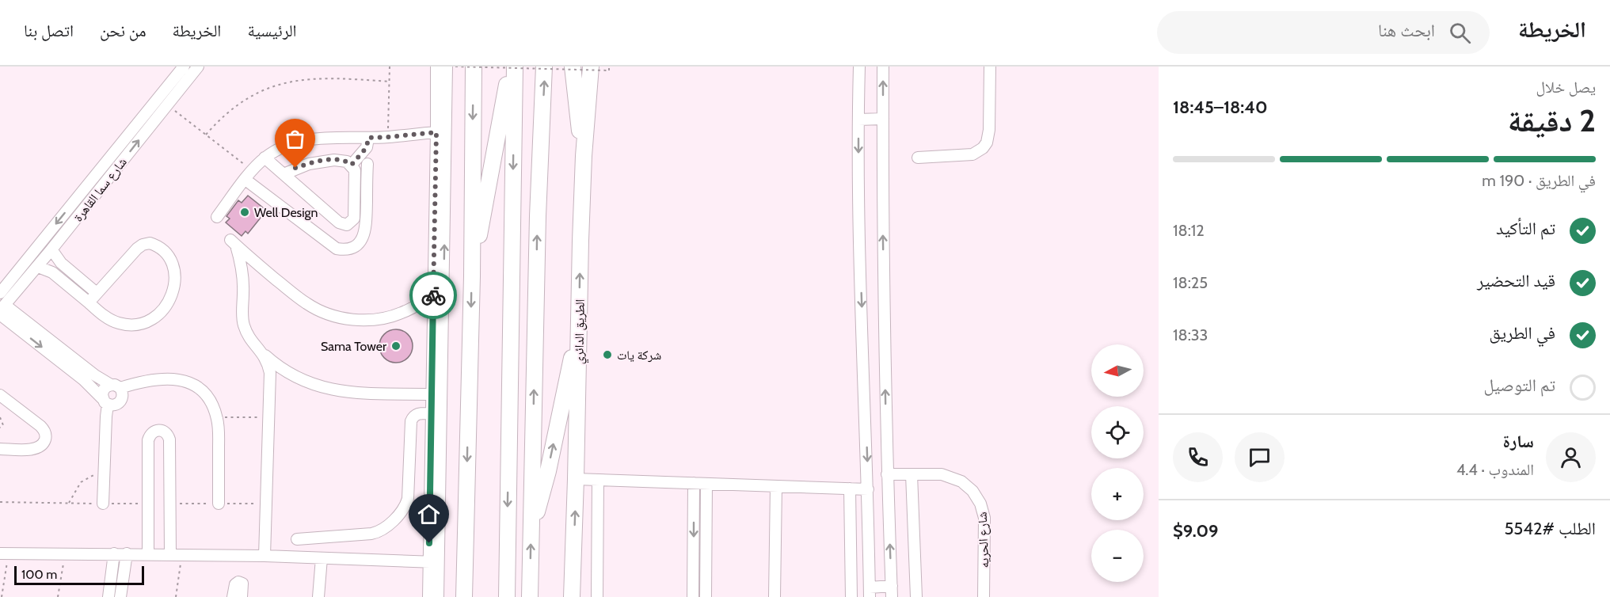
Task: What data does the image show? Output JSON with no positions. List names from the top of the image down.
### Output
{
  "streets": {
    "highway": ["الطريق الدائري"],
    "street": ["شارع سما القاهرة", "شارع الحريه"]
  },
  "places": ["Well Design", "Sama Tower", "شركة يات"],
  "scale_bar": "100 m",
  "north": "left",
  "page": {
    "header": "الخريطة",
    "search": "ابحث هنا",
    "nav": [
      "الرئيسية",
      "الخريطة",
      "من نحن",
      "اتصل بنا"
    ],
    "heading": ["2 دقيقة", "يصل خلال", "18:40–18:45"],
    "panel": [
      "سارة",
      "المندوب · 4.4",
      "الطلب #5542",
      "$9.09"
    ],
    "bar": "في الطريق · 190 m",
    "list": [
      ["تم التأكيد", "18:12"],
      ["قيد التحضير", "18:25"],
      ["في الطريق", "18:33"],
      "تم التوصيل"
    ],
    "map_buttons": ["+", "−"],
    "scale": "100 m"
  }
}
